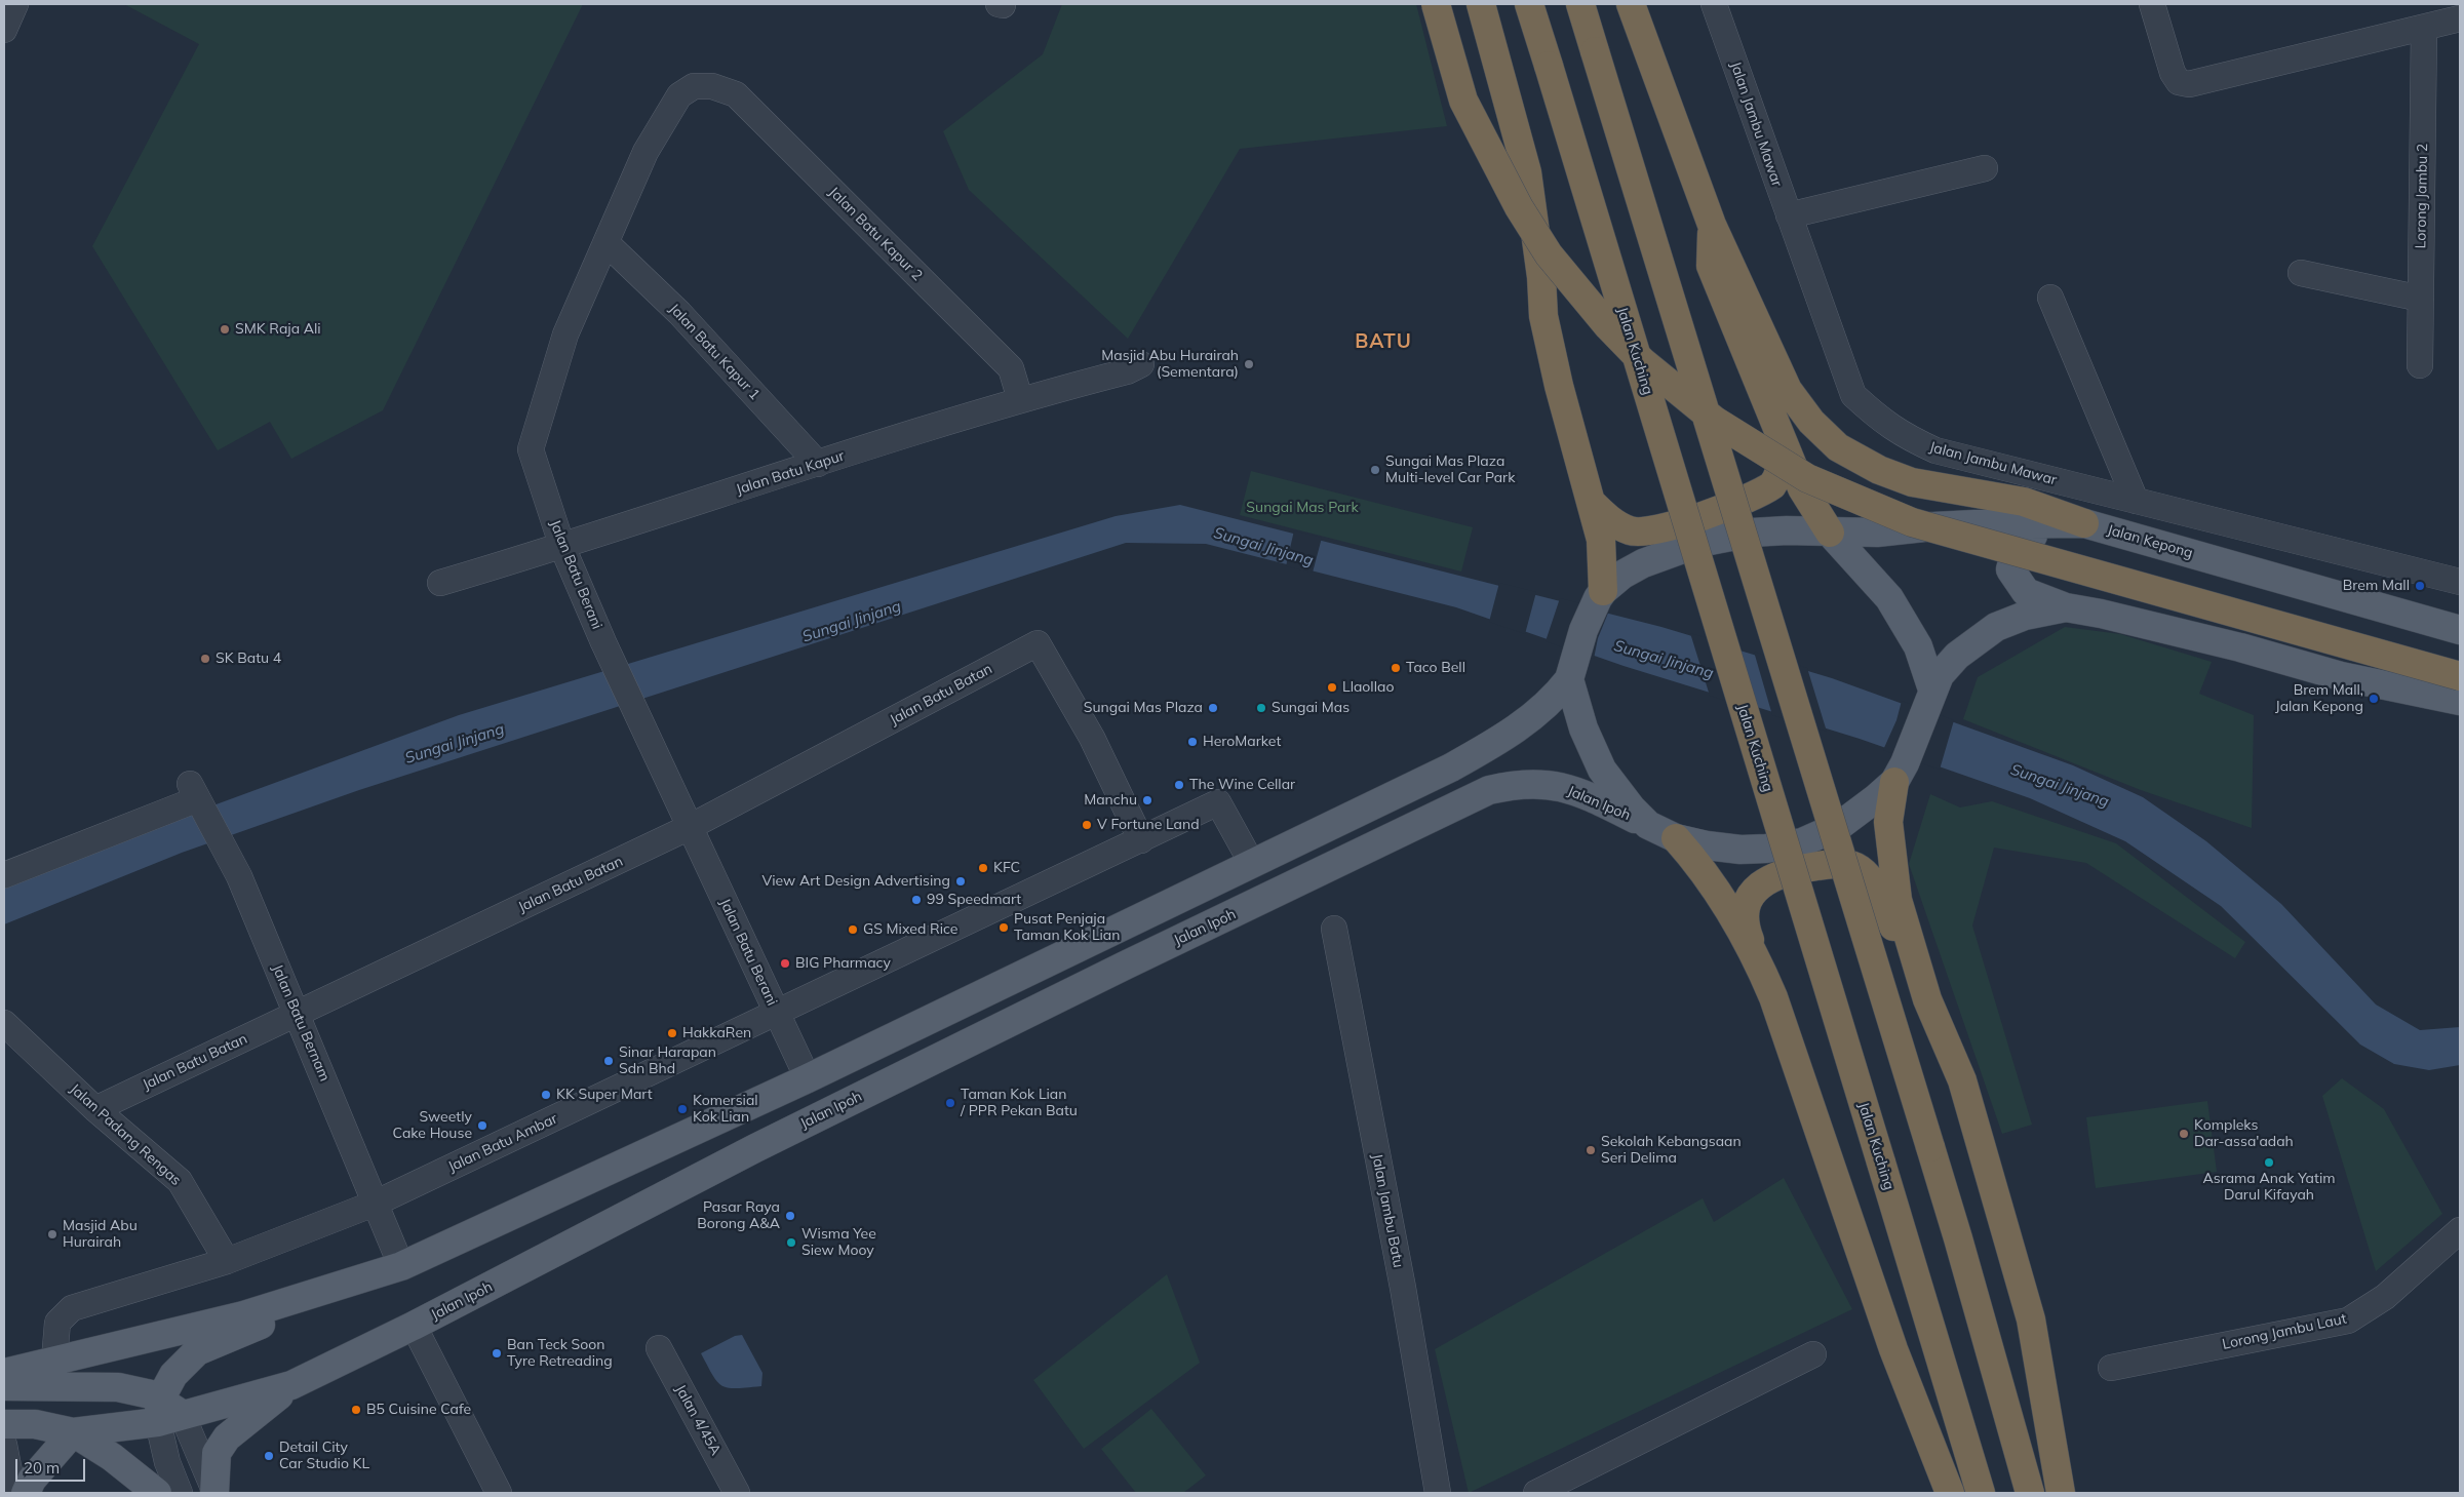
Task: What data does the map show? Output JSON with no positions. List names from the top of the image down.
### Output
{
  "streets": {
    "highway": ["Jalan Kuching"],
    "main road": ["Jalan Kepong", "Jalan Ipoh"],
    "street": [
      "Jalan Jambu Mawar",
      "Lorong Jambu 2",
      "Jalan Batu Kapur 2",
      "Jalan Batu Kapur 1",
      "Jalan Batu Kapur",
      "Jalan Batu Berani",
      "Jalan Batu Batan",
      "Jalan Batu Bernam",
      "Jalan Padang Rengas",
      "Jalan Batu Ambar",
      "Jalan Jambu Batu",
      "Lorong Jambu Laut",
      "Jalan 4/45A"
    ]
  },
  "crossings": [
    ["Jalan Batu Kapur 2", "Jalan Batu Kapur"],
    ["Jalan Batu Kapur 2", "Jalan Batu Berani"],
    ["Jalan Batu Kapur 1", "Jalan Batu Kapur"],
    ["Jalan Batu Kapur 1", "Jalan Batu Berani"],
    ["Jalan Batu Kapur", "Jalan Batu Berani"],
    ["Jalan Batu Berani", "Jalan Batu Batan"],
    ["Jalan Batu Berani", "Jalan Batu Ambar"],
    ["Jalan Batu Batan", "Jalan Batu Bernam"],
    ["Jalan Batu Batan", "Jalan Padang Rengas"],
    ["Jalan Batu Batan", "Jalan Batu Ambar"],
    ["Jalan Batu Bernam", "Jalan Batu Ambar"],
    ["Jalan Padang Rengas", "Jalan Batu Ambar"]
  ],
  "districts": ["BATU"],
  "water": ["Sungai Jinjang"],
  "parks": ["Sungai Mas Park"],
  "places": [
    "SMK Raja Ali",
    "Masjid Abu Hurairah (Sementara)",
    "Sungai Mas Plaza Multi-level Car Park",
    "Brem Mall",
    "SK Batu 4",
    "Taco Bell",
    "Llaollao",
    "Brem Mall, Jalan Kepong",
    "Sungai Mas Plaza",
    "Sungai Mas",
    "HeroMarket",
    "The Wine Cellar",
    "Manchu",
    "V Fortune Land",
    "KFC",
    "View Art Design Advertising",
    "99 Speedmart",
    "Pusat Penjaja Taman Kok Lian",
    "GS Mixed Rice",
    "BIG Pharmacy",
    "HakkaRen",
    "Sinar Harapan Sdn Bhd",
    "KK Super Mart",
    "Taman Kok Lian / PPR Pekan Batu",
    "Komersial Kok Lian",
    "Sweetly Cake House",
    "Kompleks Dar-assa'adah",
    "Sekolah Kebangsaan Seri Delima",
    "Asrama Anak Yatim Darul Kifayah",
    "Pasar Raya Borong A&A",
    "Masjid Abu Hurairah",
    "Wisma Yee Siew Mooy",
    "Ban Teck Soon Tyre Retreading",
    "B5 Cuisine Cafe",
    "Detail City Car Studio KL"
  ],
  "scale_bar": "20 m"
}
